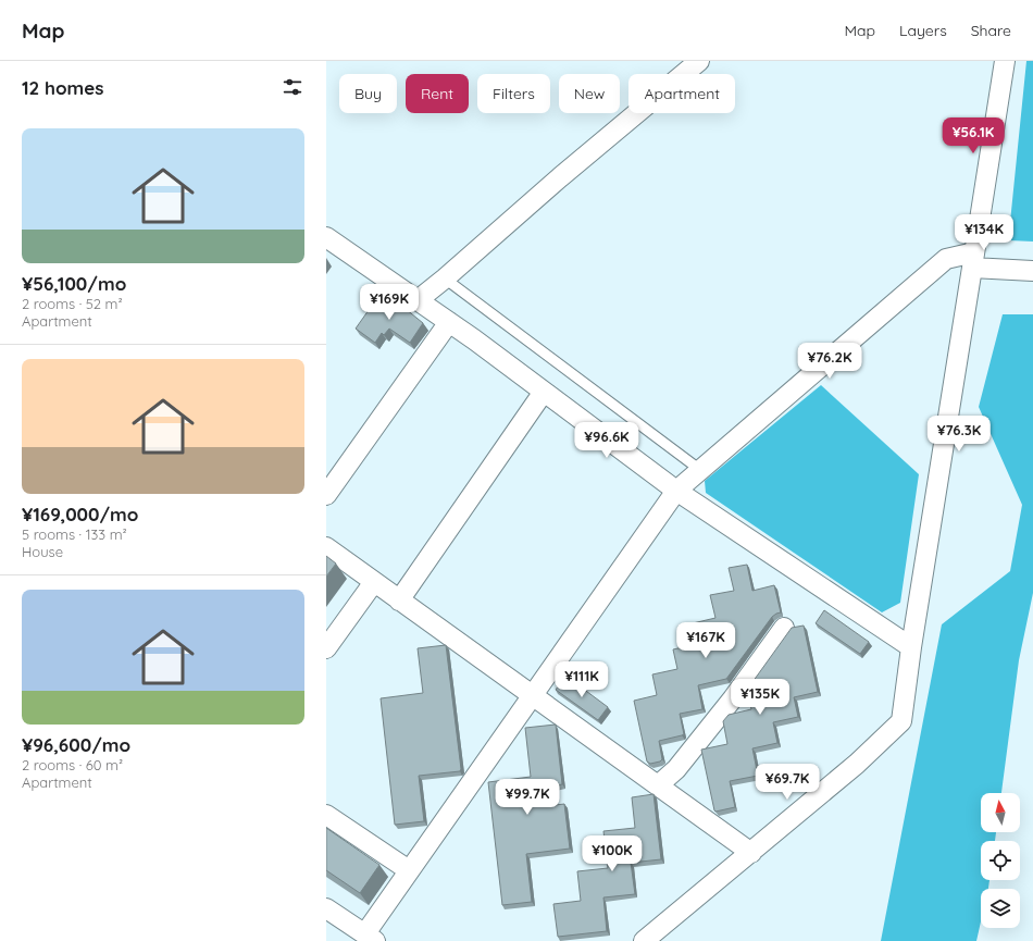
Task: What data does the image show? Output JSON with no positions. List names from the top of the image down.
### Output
{
  "north": "top",
  "page": {
    "header": "Map",
    "nav": ["Map", "Layers", "Share"],
    "heading": "12 homes",
    "chip": [
      "Buy",
      "Rent",
      "Filters",
      "New",
      "Apartment"
    ],
    "list": [
      {
        "name": "¥56,100/mo",
        "note": "2 rooms · 52 m² · Apartment"
      },
      {
        "name": "¥169,000/mo",
        "note": "5 rooms · 133 m² · House"
      },
      {
        "name": "¥96,600/mo",
        "note": "2 rooms · 60 m² · Apartment"
      }
    ],
    "price": [
      "¥56.1K",
      "¥134K",
      "¥169K",
      "¥76.2K",
      "¥76.3K",
      "¥96.6K",
      "¥167K",
      "¥111K",
      "¥135K",
      "¥69.7K",
      "¥99.7K",
      "¥100K"
    ]
  }
}
